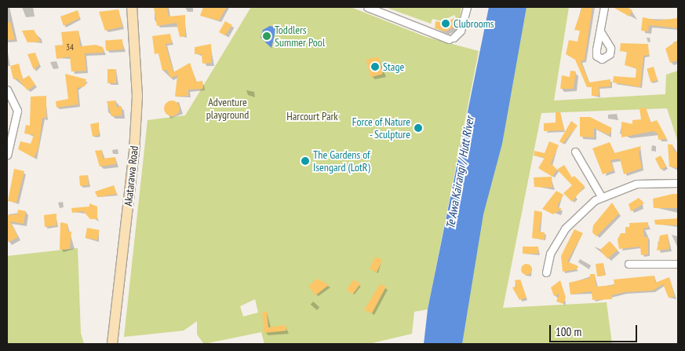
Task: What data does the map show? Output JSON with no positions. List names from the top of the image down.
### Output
{
  "streets": {
    "street": ["Akatarawa Road"]
  },
  "water": ["Te Awa Kairangi / Hutt River"],
  "parks": ["Adventure playground", "Harcourt Park"],
  "places": [
    "Clubrooms",
    "Toddlers Summer Pool",
    "Stage",
    "Force of Nature - Sculpture",
    "The Gardens of Isengard (LotR)"
  ],
  "house_numbers": ["34"],
  "scale_bar": "100 m"
}
